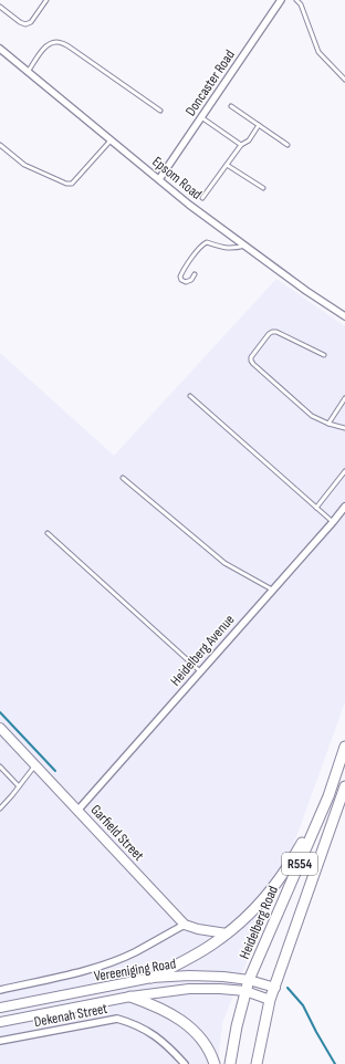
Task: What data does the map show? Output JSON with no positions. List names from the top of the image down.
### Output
{
  "streets": {
    "main road": [
      "Garfield Street",
      "R554",
      "Heidelberg Road",
      "Vereeniging Road"
    ],
    "street": [
      "Doncaster Road",
      "Epsom Road",
      "Heidelberg Avenue",
      "Dekenah Street"
    ]
  },
  "crossings": [
    ["Doncaster Road", "Epsom Road"],
    ["Heidelberg Avenue", "Garfield Street"],
    ["R554", "Vereeniging Road"],
    ["Heidelberg Road", "Vereeniging Road"]
  ]
}
